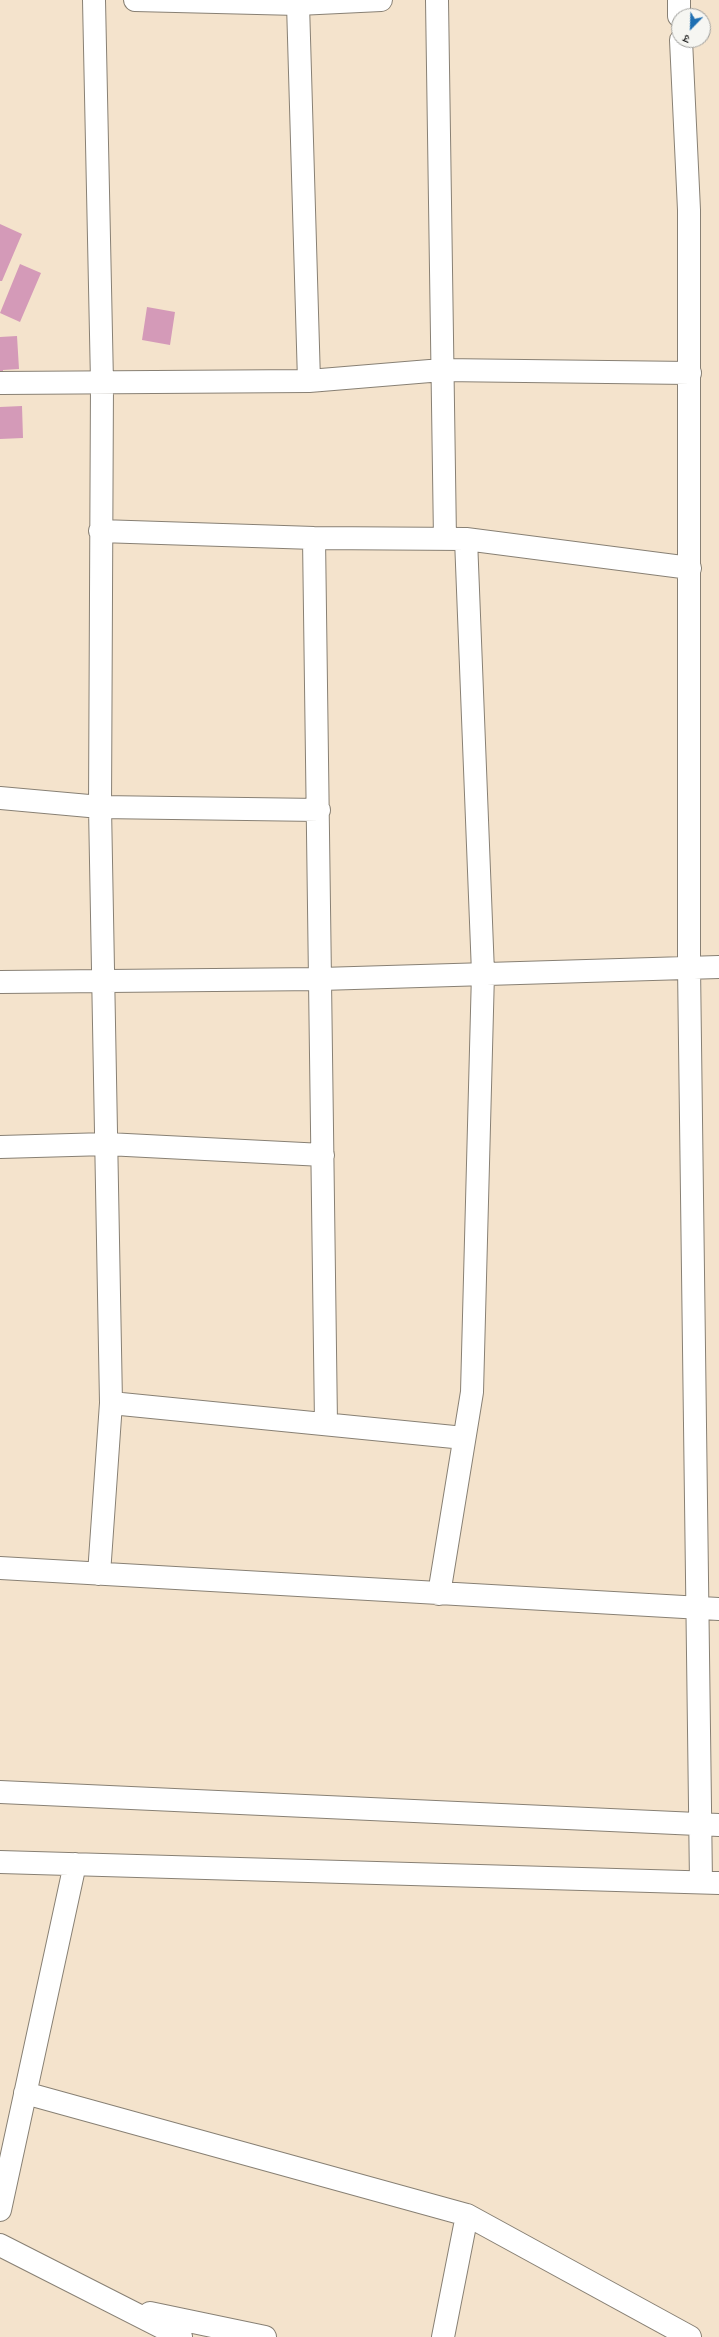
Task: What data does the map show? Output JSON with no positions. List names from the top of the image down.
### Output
{
  "north": "bottom left"
}
